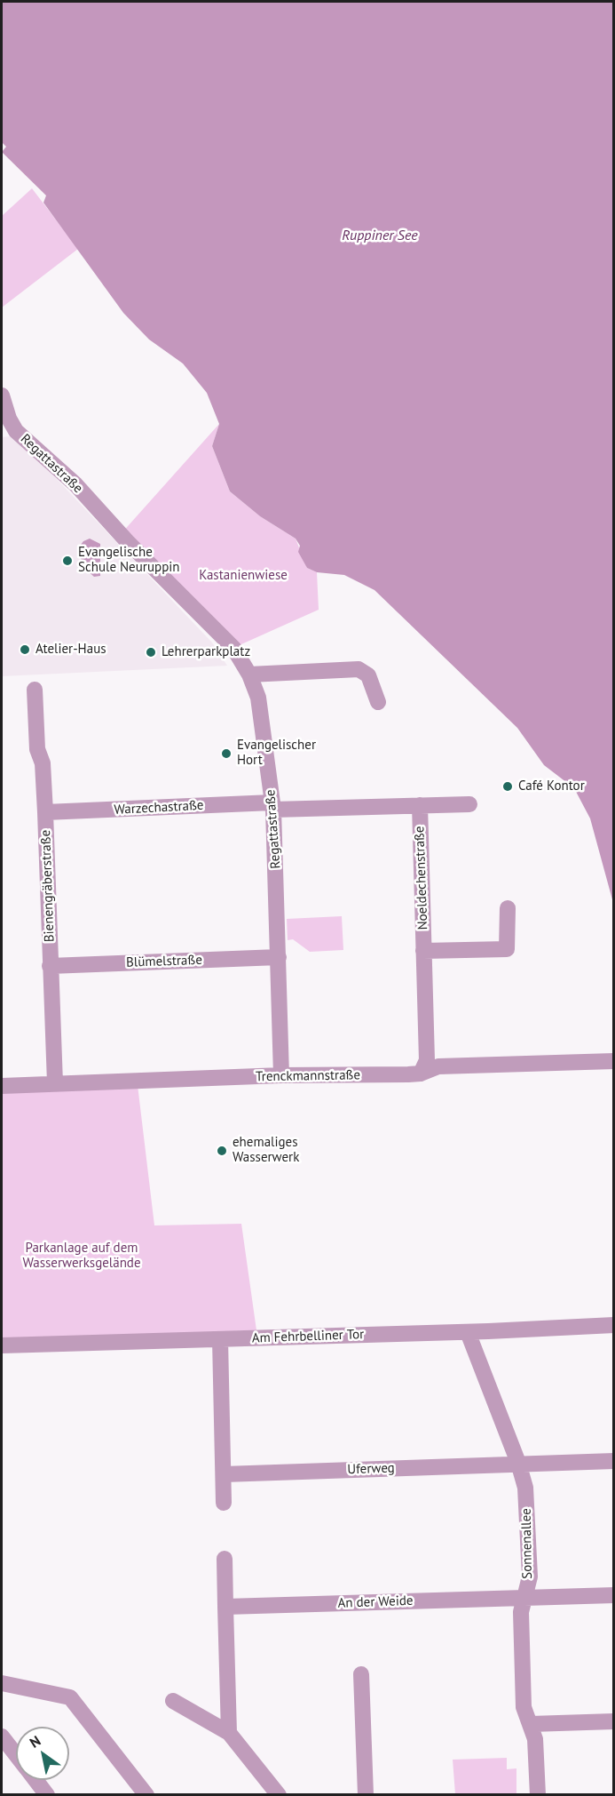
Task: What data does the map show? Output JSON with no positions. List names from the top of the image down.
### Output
{
  "streets": {
    "street": [
      "Regattastraße",
      "Warzechastraße",
      "Noeldechenstraße",
      "Bienengräberstraße",
      "Blümelstraße",
      "Trenckmannstraße",
      "Am Fehrbelliner Tor",
      "Uferweg",
      "Sonnenallee",
      "An der Weide"
    ]
  },
  "crossings": [
    ["Regattastraße", "Warzechastraße"],
    ["Regattastraße", "Blümelstraße"],
    ["Regattastraße", "Trenckmannstraße"],
    ["Warzechastraße", "Noeldechenstraße"],
    ["Warzechastraße", "Bienengräberstraße"],
    ["Noeldechenstraße", "Trenckmannstraße"],
    ["Bienengräberstraße", "Blümelstraße"],
    ["Bienengräberstraße", "Trenckmannstraße"],
    ["Am Fehrbelliner Tor", "Sonnenallee"],
    ["Uferweg", "Sonnenallee"],
    ["Sonnenallee", "An der Weide"]
  ],
  "water": ["Ruppiner See"],
  "parks": ["Kastanienwiese", "Parkanlage auf dem Wasserwerksgelände"],
  "places": [
    "Evangelische Schule Neuruppin",
    "Atelier-Haus",
    "Lehrerparkplatz",
    "Evangelischer Hort",
    "Café Kontor",
    "ehemaliges Wasserwerk"
  ],
  "north": "top left"
}
